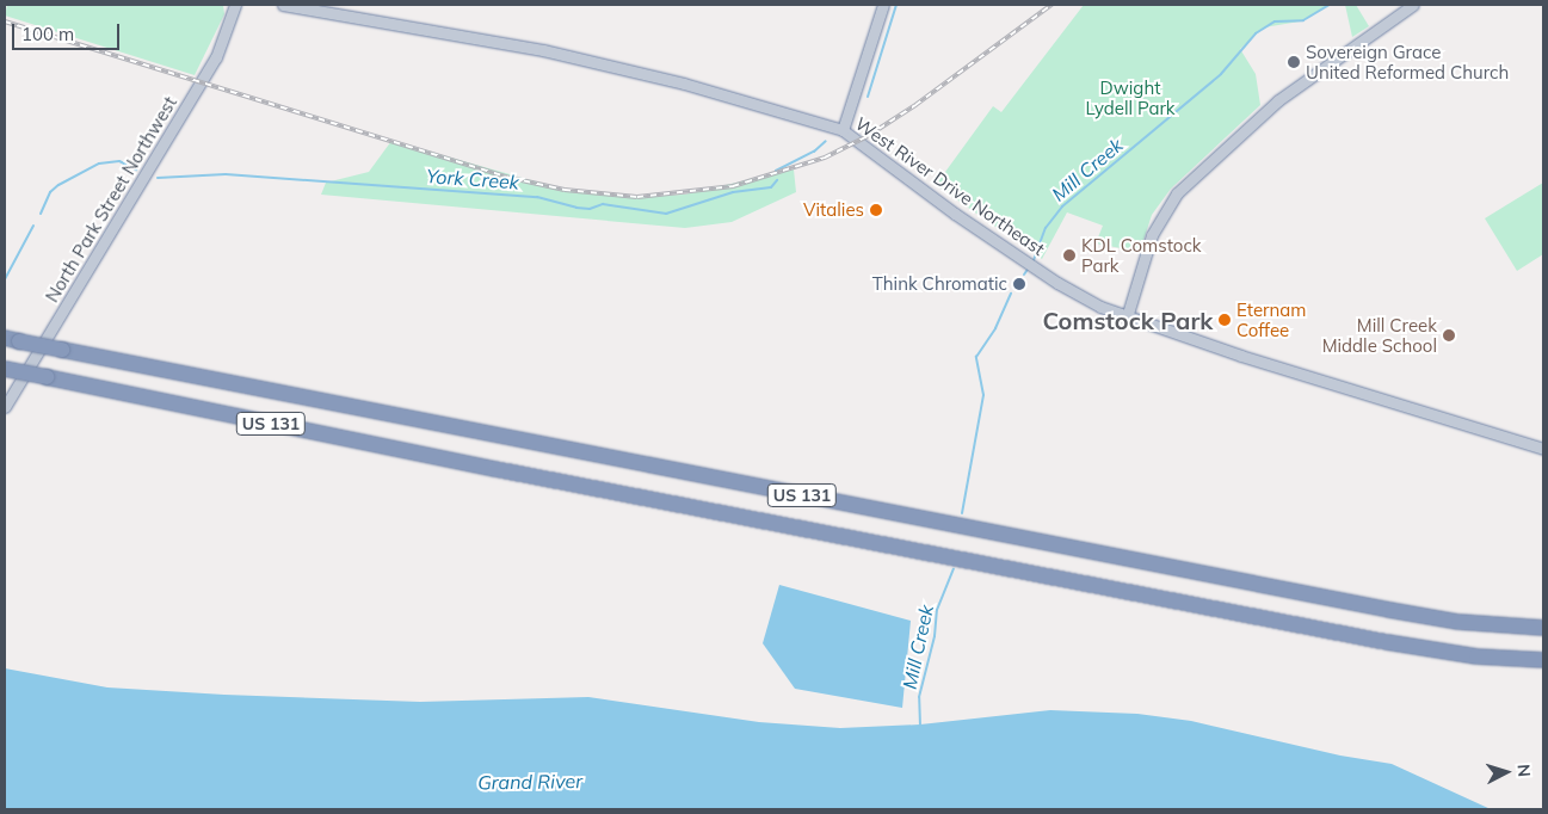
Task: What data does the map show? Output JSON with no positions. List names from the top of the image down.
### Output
{
  "streets": {
    "highway": ["US 131"],
    "main road": ["West River Drive Northeast", "North Park Street Northwest"]
  },
  "districts": ["Comstock Park"],
  "water": ["Mill Creek", "York Creek", "Grand River"],
  "parks": ["Dwight Lydell Park"],
  "places": [
    "Sovereign Grace United Reformed Church",
    "Vitalies",
    "KDL Comstock Park",
    "Think Chromatic",
    "Eternam Coffee",
    "Mill Creek Middle School"
  ],
  "scale_bar": "100 m",
  "north": "right"
}
